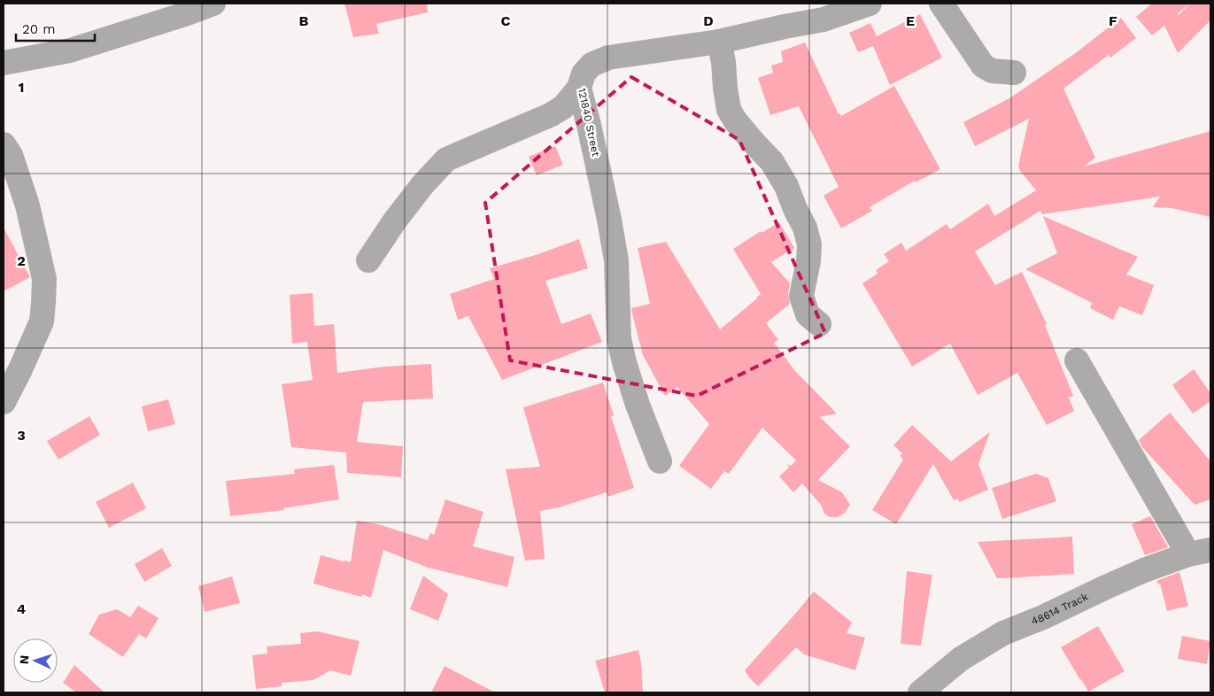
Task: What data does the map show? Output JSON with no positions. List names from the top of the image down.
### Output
{
  "streets": {
    "street": ["121840 Street", "48614 Track"]
  },
  "scale_bar": "20 m",
  "north": "left",
  "grid": {
    "columns": [
      "B",
      "C",
      "D",
      "E",
      "F"
    ],
    "rows": [
      "1",
      "2",
      "3",
      "4"
    ]
  }
}
